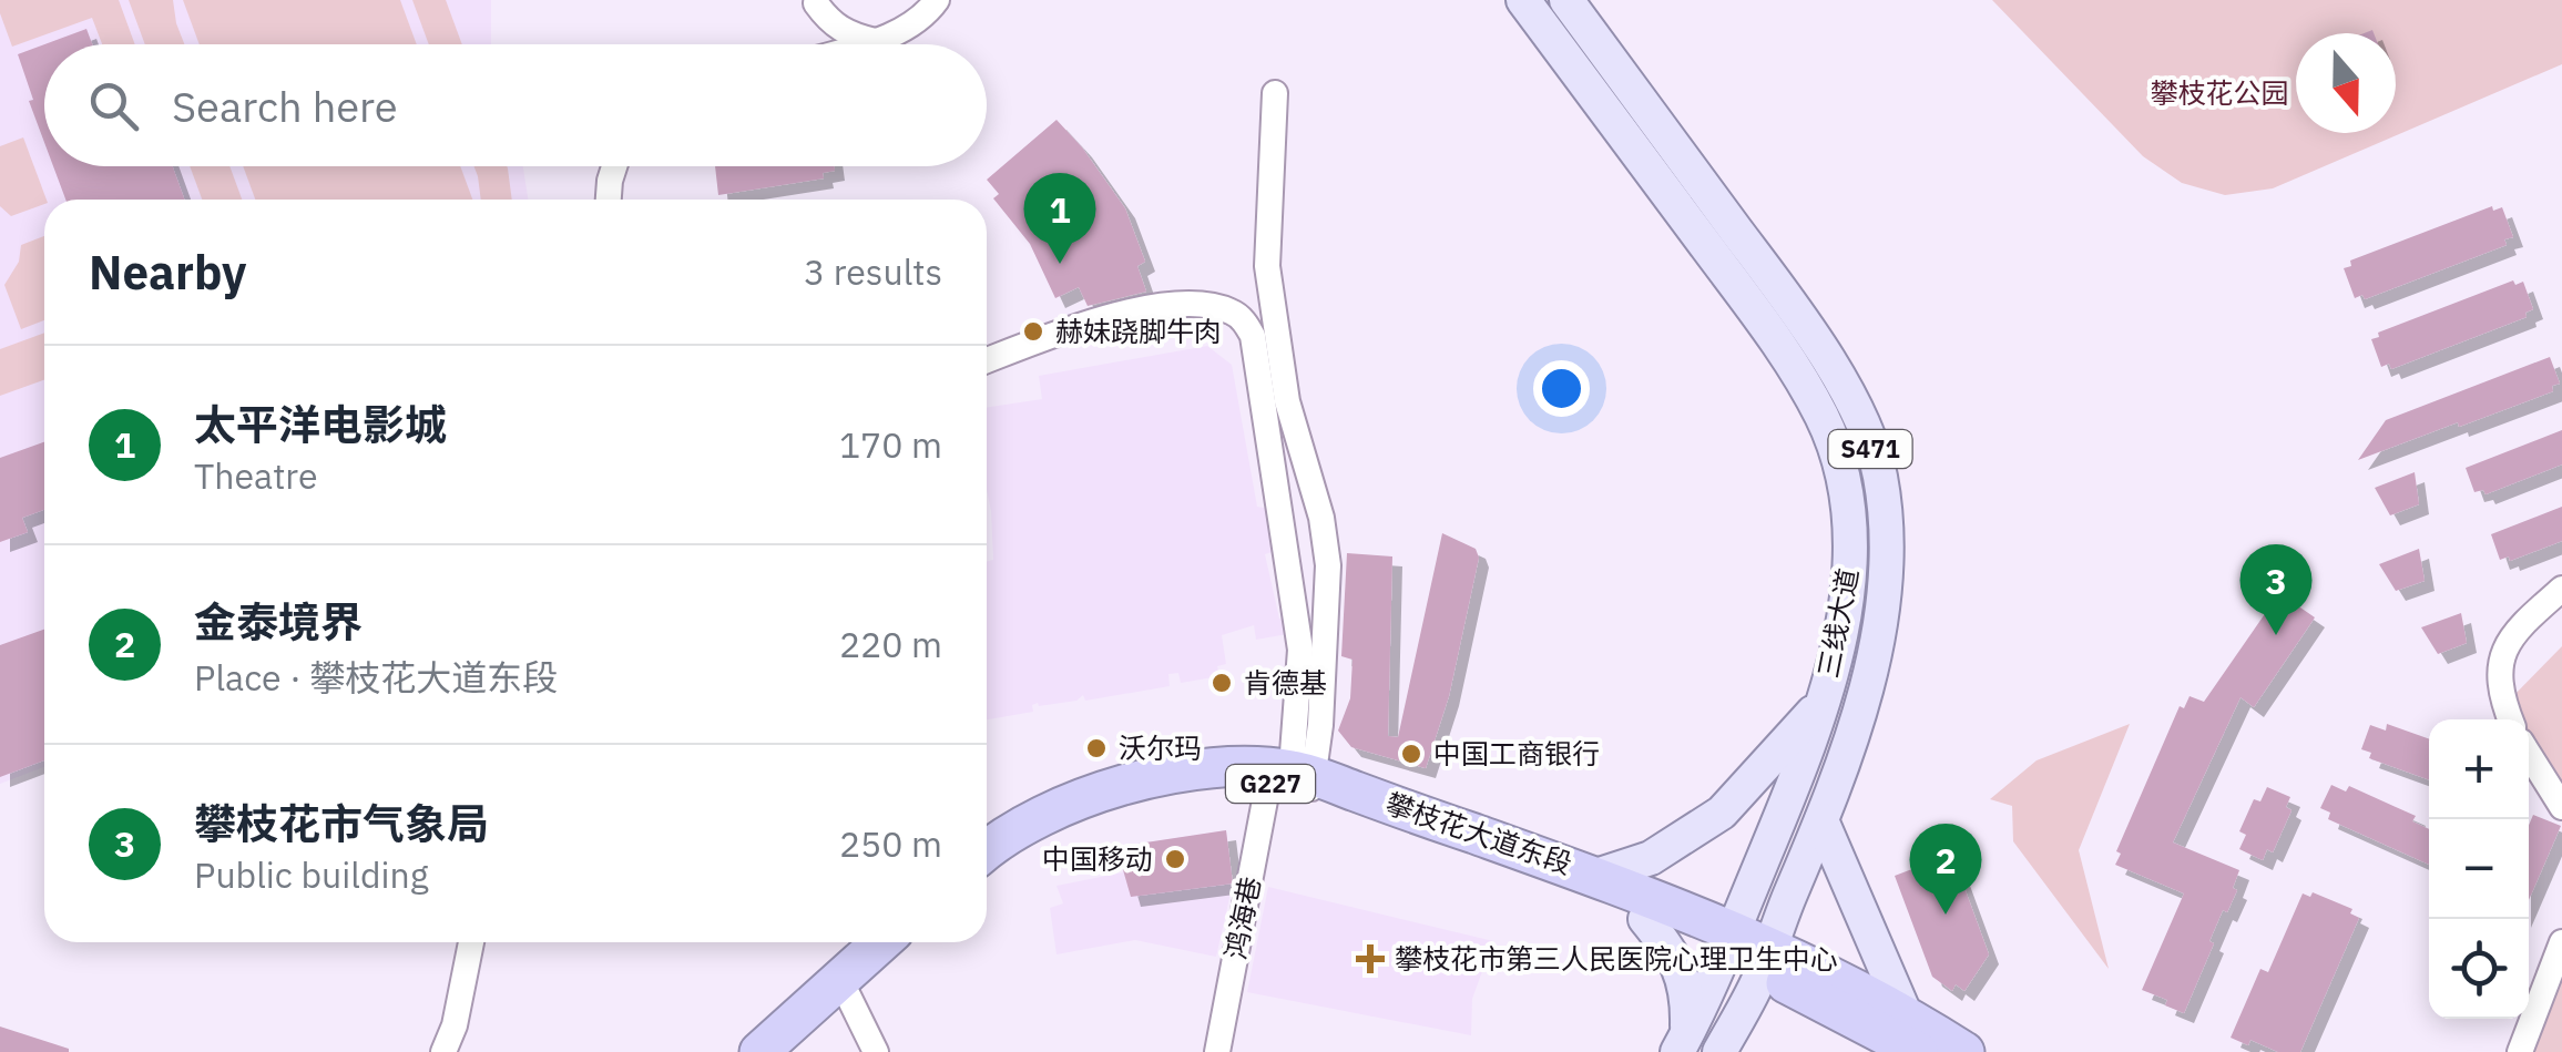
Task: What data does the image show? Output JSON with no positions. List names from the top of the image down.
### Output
{
  "streets": {
    "highway": ["G227", "攀枝花大道东段"],
    "main road": ["S471", "三线大道"],
    "street": ["鸿海巷"]
  },
  "crossings": [
    ["三线大道", "攀枝花大道东段"],
    ["攀枝花大道东段", "鸿海巷"]
  ],
  "parks": ["攀枝花公园"],
  "places": {
    "other": [
      "赫妹跷脚牛肉",
      "肯德基",
      "沃尔玛",
      "中国工商银行",
      "中国移动"
    ],
    "health": ["攀枝花市第三人民医院心理卫生中心"]
  },
  "north": "bottom",
  "page": {
    "search": "Search here",
    "pins": ["1", "3", "2"],
    "heading": ["Nearby", "3 results"],
    "list": [
      {
        "mark": "1",
        "name": "太平洋电影城",
        "note": "Theatre",
        "value": "170 m"
      },
      {
        "mark": "2",
        "name": "金泰境界",
        "note": "Place · 攀枝花大道东段",
        "value": "220 m"
      },
      {
        "mark": "3",
        "name": "攀枝花市气象局",
        "note": "Public building",
        "value": "250 m"
      }
    ],
    "map_buttons": ["+", "−"]
  }
}
